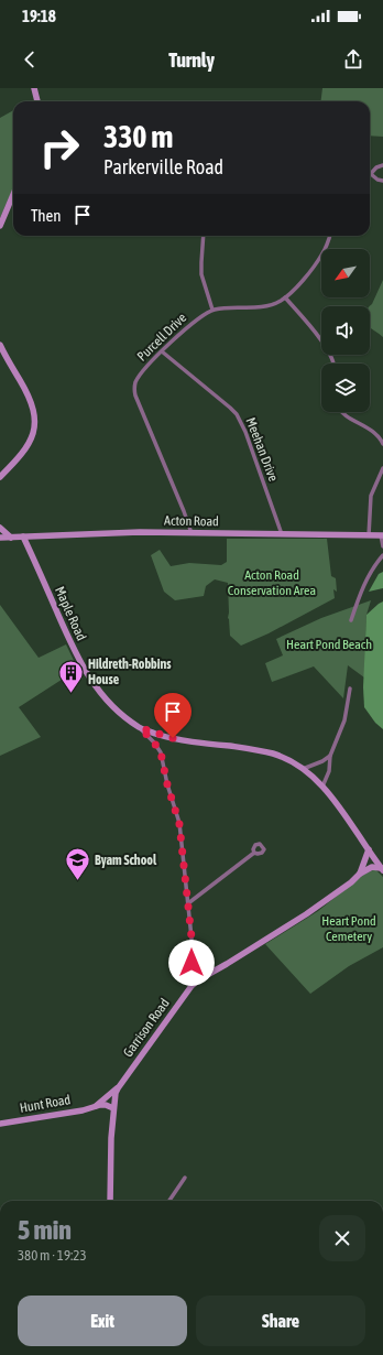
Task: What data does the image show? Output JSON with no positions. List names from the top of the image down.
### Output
{
  "streets": {
    "main road": [
      "Acton Road",
      "Maple Road",
      "Garrison Road",
      "Hunt Road"
    ],
    "street": ["Purcell Drive", "Meehan Drive"]
  },
  "crossings": [
    ["Purcell Drive", "Meehan Drive"],
    ["Purcell Drive", "Acton Road"],
    ["Meehan Drive", "Acton Road"],
    ["Acton Road", "Maple Road"],
    ["Maple Road", "Garrison Road"],
    ["Garrison Road", "Hunt Road"]
  ],
  "parks": ["Acton Road Conservation Area", "Heart Pond Beach", "Heart Pond Cemetery"],
  "places": {
    "building": ["Hildreth-Robbins House"],
    "school or university": ["Byam School"]
  },
  "north": "bottom left",
  "page": {
    "status": "19:18",
    "header": "Turnly",
    "turn": ["330 m", "Parkerville Road"],
    "then": "Then",
    "heading": ["5 min", "380 m · 19:23"],
    "buttons": ["Exit", "Share"]
  }
}
